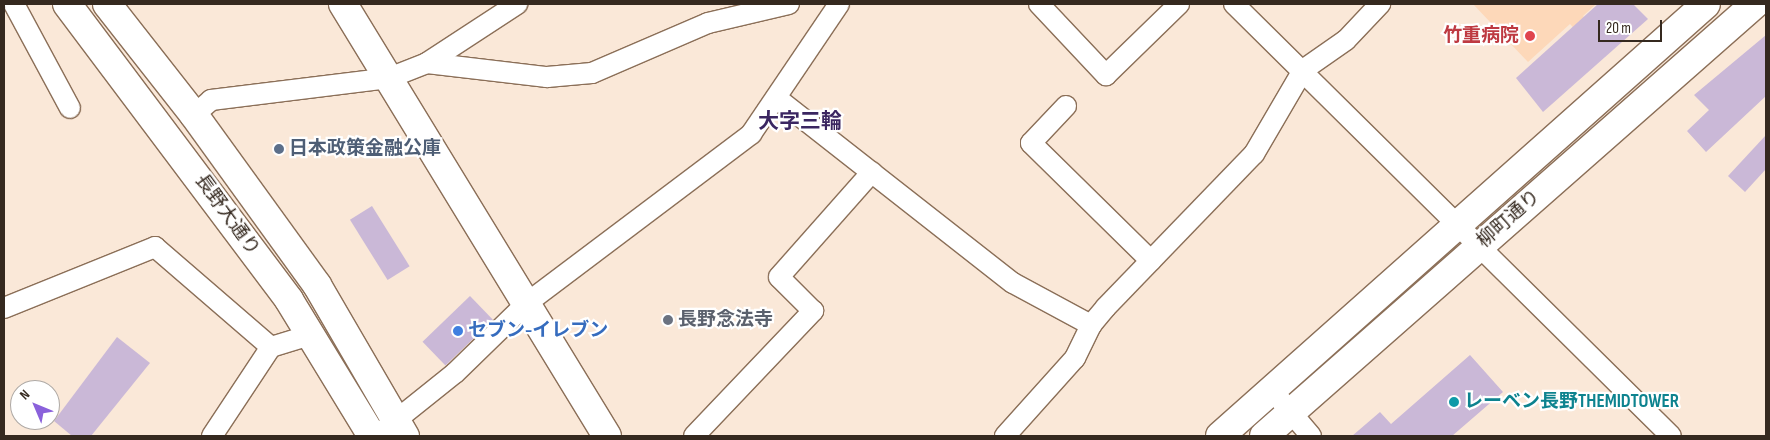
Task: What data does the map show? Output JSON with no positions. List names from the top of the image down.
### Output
{
  "streets": {
    "main road": ["長野大通り", "柳町通り"]
  },
  "districts": ["大字三輪"],
  "places": [
    "竹重病院",
    "日本政策金融公庫",
    "長野念法寺",
    "セブン-イレブン",
    "レーベン長野THEMIDTOWER"
  ],
  "scale_bar": "20 m",
  "north": "top left"
}
